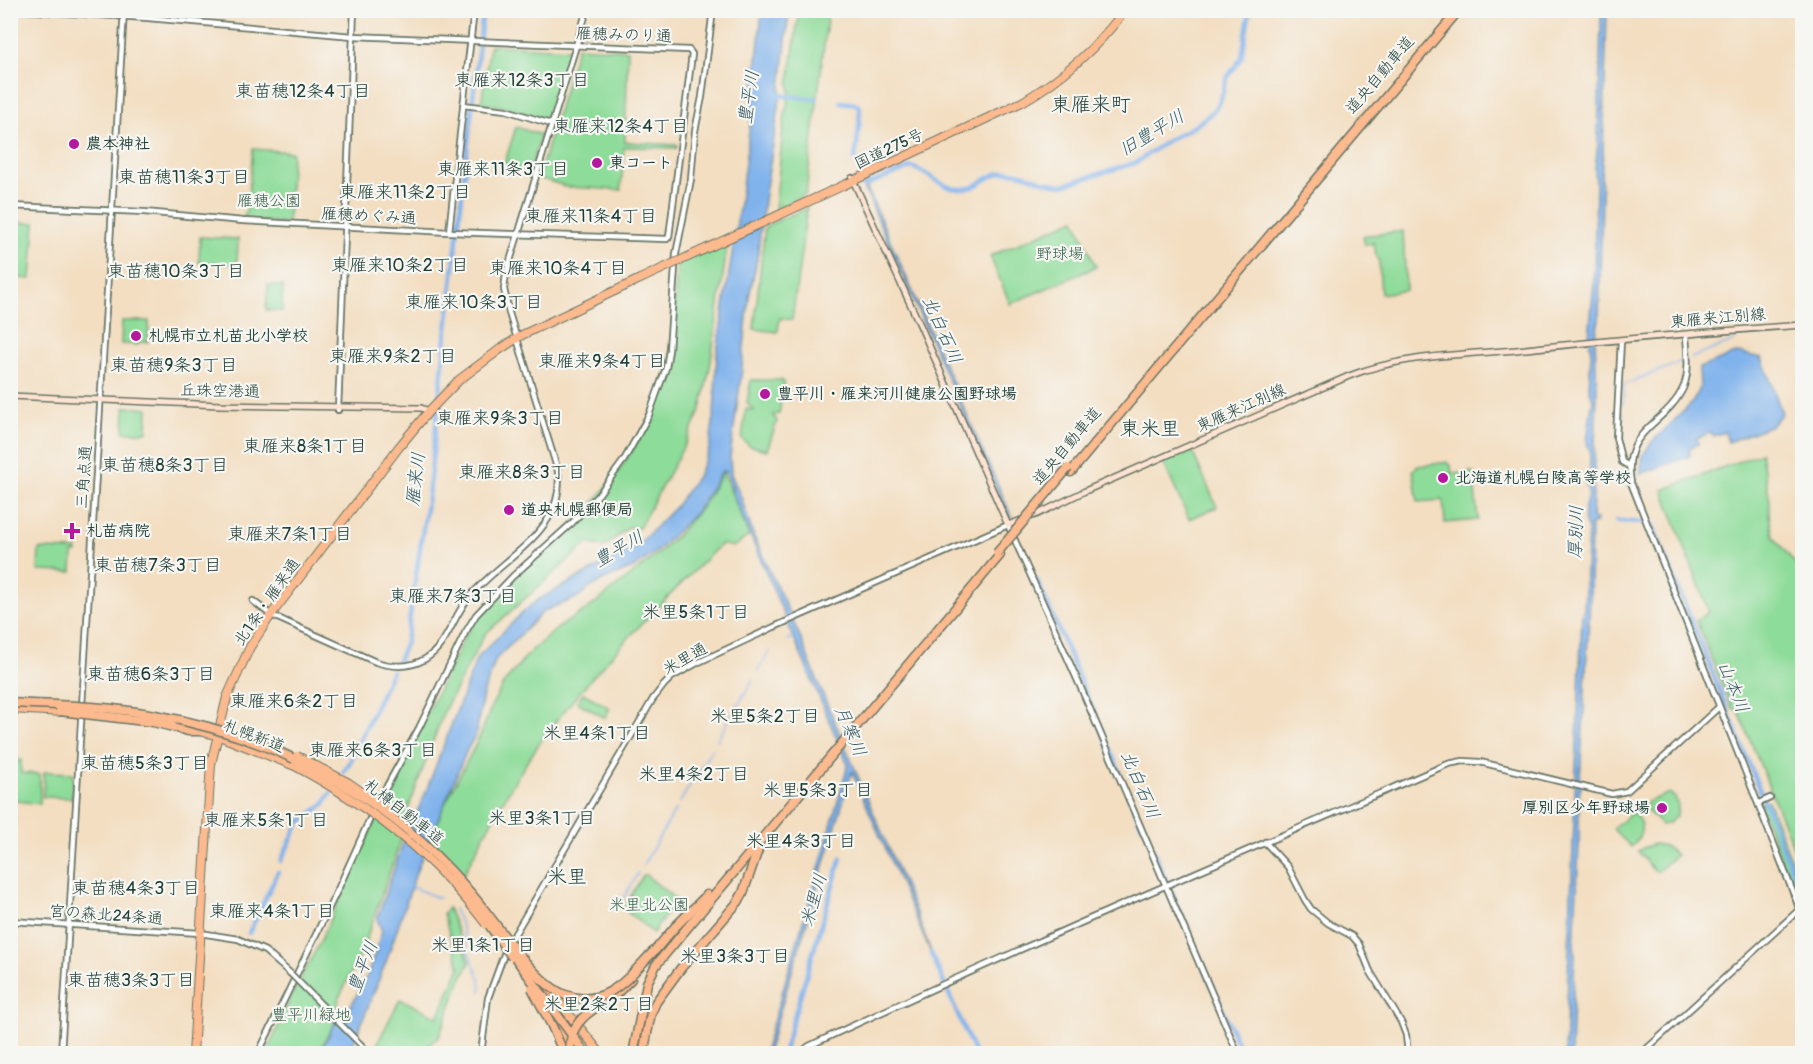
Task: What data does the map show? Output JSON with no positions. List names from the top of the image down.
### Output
{
  "streets": {
    "highway": [
      "道央自動車道",
      "国道275号",
      "北1条・雁来通",
      "札幌新道",
      "札樽自動車道"
    ],
    "main road": ["東雁来江別線", "丘珠空港通"],
    "street": [
      "雁穂みのり通",
      "雁穂めぐみ通",
      "三角点通",
      "米里通",
      "宮の森北24条通"
    ]
  },
  "crossings": [
    ["雁穂みのり通", "雁穂めぐみ通"],
    ["国道275号", "北1条・雁来通"],
    ["雁穂めぐみ通", "三角点通"],
    ["東雁来江別線", "米里通"],
    ["丘珠空港通", "三角点通"],
    ["丘珠空港通", "北1条・雁来通"],
    ["三角点通", "札幌新道"],
    ["三角点通", "宮の森北24条通"],
    ["北1条・雁来通", "札幌新道"],
    ["北1条・雁来通", "宮の森北24条通"],
    ["米里通", "札幌新道"],
    ["米里通", "札樽自動車道"],
    ["札幌新道", "札樽自動車道"]
  ],
  "districts": [
    "東雁来12条3丁目",
    "東苗穂12条4丁目",
    "東雁来町",
    "東雁来12条4丁目",
    "東雁来11条3丁目",
    "東苗穂11条3丁目",
    "東雁来11条2丁目",
    "東雁来11条4丁目",
    "東雁来10条2丁目",
    "東雁来10条4丁目",
    "東苗穂10条3丁目",
    "東雁来10条3丁目",
    "東雁来9条2丁目",
    "東雁来9条4丁目",
    "東苗穂9条3丁目",
    "東雁来9条3丁目",
    "東米里",
    "東雁来8条1丁目",
    "東苗穂8条3丁目",
    "東雁来8条3丁目",
    "東雁来7条1丁目",
    "東苗穂7条3丁目",
    "東雁来7条3丁目",
    "米里5条1丁目",
    "東苗穂6条3丁目",
    "東雁来6条2丁目",
    "米里5条2丁目",
    "米里4条1丁目",
    "東雁来6条3丁目",
    "東苗穂5条3丁目",
    "米里4条2丁目",
    "米里5条3丁目",
    "米里3条1丁目",
    "東雁来5条1丁目",
    "米里4条3丁目",
    "米里",
    "東苗穂4条3丁目",
    "東雁来4条1丁目",
    "米里1条1丁目",
    "米里3条3丁目",
    "東苗穂3条3丁目",
    "米里2条2丁目"
  ],
  "water": [
    "豊平川",
    "旧豊平川",
    "北白石川",
    "雁来川",
    "厚別川",
    "山本川",
    "月寒川",
    "米里川"
  ],
  "parks": [
    "雁穂公園",
    "野球場",
    "米里北公園",
    "豊平川緑地"
  ],
  "places": {
    "other": [
      "農本神社",
      "東コート",
      "札幌市立札苗北小学校",
      "豊平川・雁来河川健康公園野球場",
      "北海道札幌白陵高等学校",
      "道央札幌郵便局",
      "厚別区少年野球場"
    ],
    "health": ["札苗病院"]
  }
}
